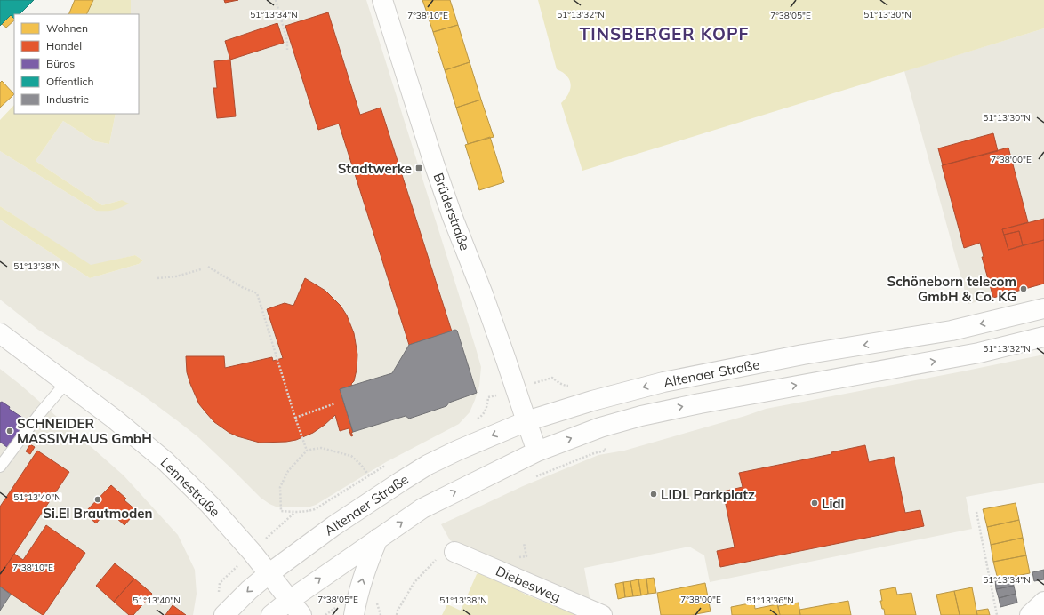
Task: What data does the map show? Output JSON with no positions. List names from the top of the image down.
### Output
{
  "streets": {
    "main road": [
      "Brüderstraße",
      "Altenaer Straße",
      "Lennestraße",
      "Diebesweg"
    ]
  },
  "crossings": [
    ["Brüderstraße", "Altenaer Straße"],
    ["Altenaer Straße", "Lennestraße"]
  ],
  "districts": ["TINSBERGER KOPF"],
  "places": {
    "transit": ["Stadtwerke"],
    "other": [
      "Schöneborn telecom GmbH & Co. KG",
      "SCHNEIDER MASSIVHAUS GmbH",
      "LIDL Parkplatz",
      "Si.El Brautmoden",
      "Lidl"
    ]
  },
  "legend": [
    "Wohnen",
    "Handel",
    "Büros",
    "Öffentlich",
    "Industrie"
  ],
  "coordinates": [
    "51°13'34\"N",
    "51°13'32\"N",
    "51°13'30\"N",
    "7°38'10\"E",
    "7°38'05\"E",
    "7°38'00\"E",
    "51°13'38\"N",
    "51°13'40\"N",
    "51°13'36\"N"
  ]
}
